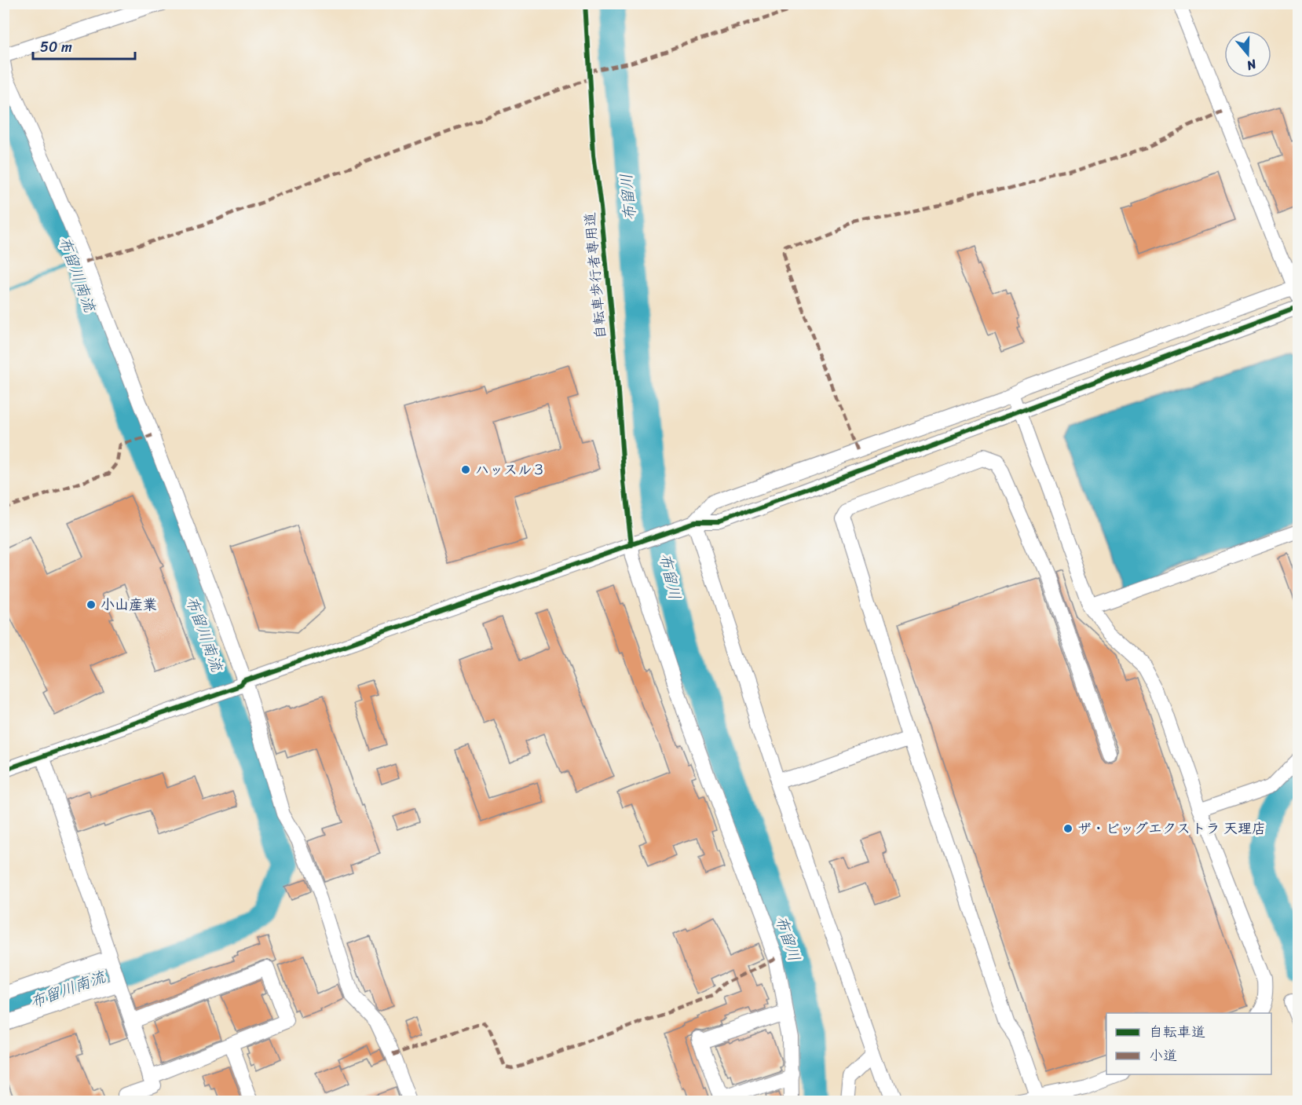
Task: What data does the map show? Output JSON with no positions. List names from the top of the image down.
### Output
{
  "streets": {
    "cycle path": ["自転車歩行者専用道"]
  },
  "water": ["布留川", "布留川南流"],
  "places": ["ハッスル３", "小山産業", "ザ・ビッグエクストラ 天理店"],
  "legend": ["自転車道", "小道"],
  "scale_bar": "50 m",
  "north": "bottom"
}
